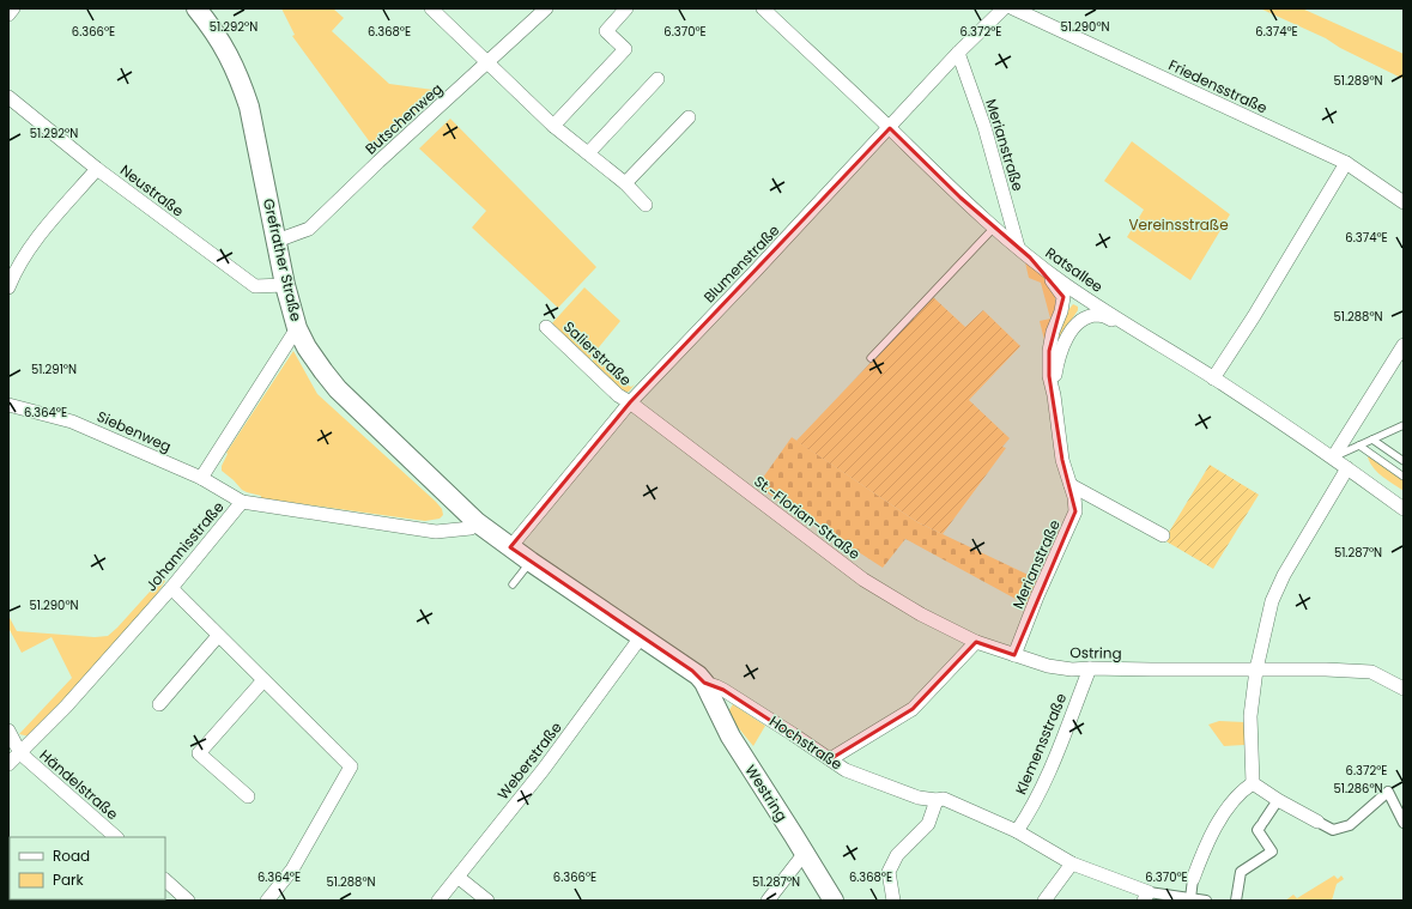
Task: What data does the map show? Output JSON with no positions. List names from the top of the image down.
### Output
{
  "streets": {
    "main road": ["Grefrather Straße", "Hochstraße", "Westring"],
    "street": [
      "Friedensstraße",
      "Butschenweg",
      "Merianstraße",
      "Neustraße",
      "Blumenstraße",
      "Ratsallee",
      "Salierstraße",
      "Siebenweg",
      "St.-Florian-Straße",
      "Johannisstraße",
      "Ostring",
      "Klemensstraße",
      "Weberstraße",
      "Händelstraße"
    ]
  },
  "crossings": [
    ["Butschenweg", "Grefrather Straße"],
    ["Merianstraße", "Blumenstraße"],
    ["Merianstraße", "Ratsallee"],
    ["Merianstraße", "Ostring"],
    ["Neustraße", "Grefrather Straße"],
    ["Grefrather Straße", "Hochstraße"],
    ["Blumenstraße", "Ratsallee"],
    ["Blumenstraße", "Salierstraße"],
    ["Blumenstraße", "St.-Florian-Straße"],
    ["Blumenstraße", "Hochstraße"],
    ["Salierstraße", "St.-Florian-Straße"],
    ["Siebenweg", "Johannisstraße"],
    ["St.-Florian-Straße", "Ostring"],
    ["Johannisstraße", "Hochstraße"],
    ["Johannisstraße", "Händelstraße"],
    ["Ostring", "Klemensstraße"],
    ["Hochstraße", "Klemensstraße"],
    ["Hochstraße", "Weberstraße"],
    ["Hochstraße", "Westring"]
  ],
  "parks": ["Vereinsstraße"],
  "legend": ["Road", "Park"],
  "coordinates": [
    "51.292°N",
    "51.290°N",
    "6.366°E",
    "6.368°E",
    "6.370°E",
    "6.372°E",
    "6.374°E",
    "51.289°N",
    "51.288°N",
    "51.291°N",
    "6.364°E",
    "51.287°N",
    "51.286°N"
  ]
}
